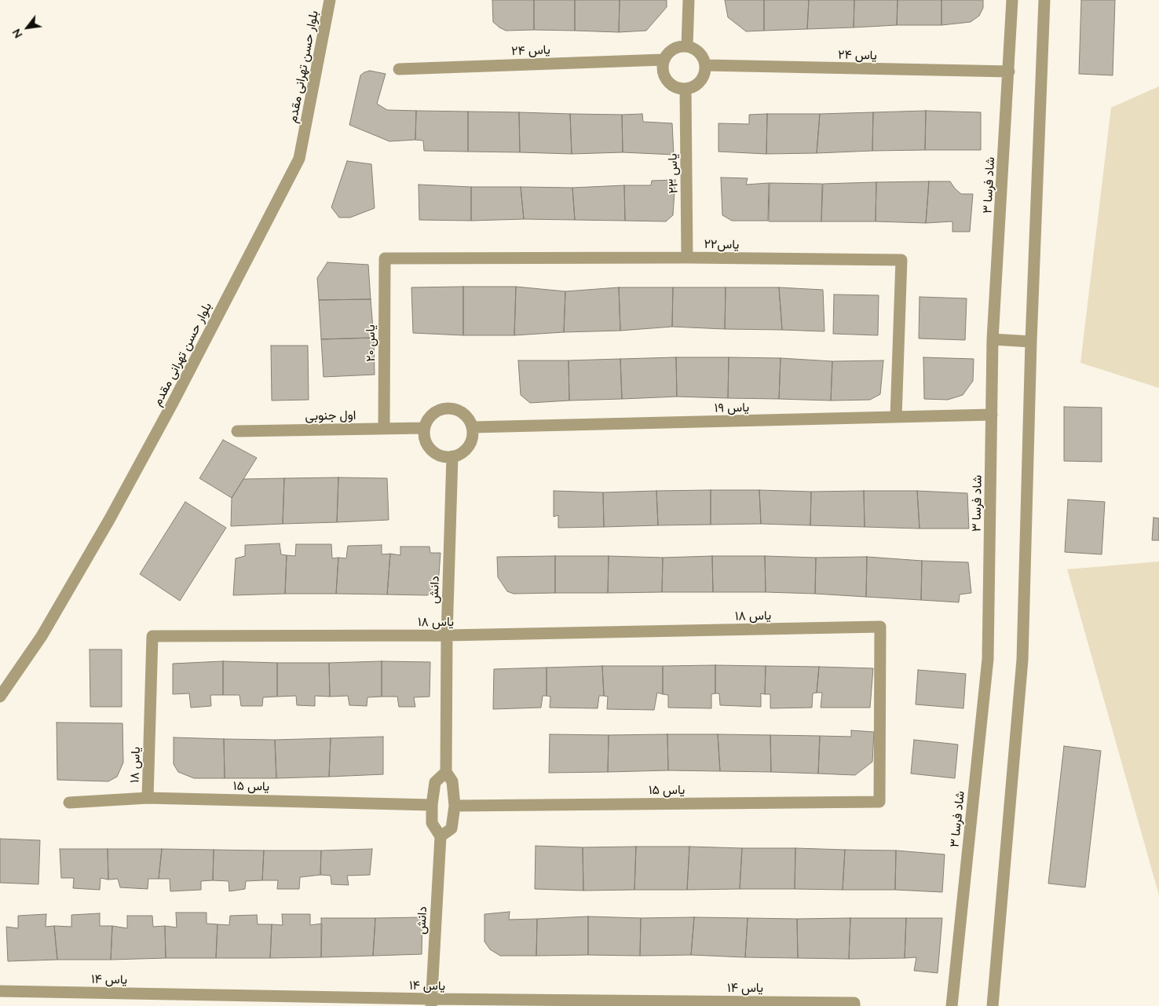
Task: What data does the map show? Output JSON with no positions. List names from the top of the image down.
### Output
{
  "streets": {
    "street": [
      "یاس ۲۴",
      "بلوار حسن تهرانی مقدم",
      "یاس ۲۳",
      "شاد فرسا ۳",
      "یاس۲۲",
      "یاس ۲۰",
      "یاس ۱۹",
      "اول جنوبی",
      "دانش",
      "یاس ۱۸",
      "یاس ۱۵",
      "یاس ۱۴"
    ]
  },
  "crossings": [
    ["یاس ۲۴", "یاس ۲۳"],
    ["یاس ۲۴", "شاد فرسا ۳"],
    ["یاس ۲۳", "یاس۲۲"],
    ["شاد فرسا ۳", "یاس ۱۹"],
    ["یاس۲۲", "یاس ۲۰"],
    ["یاس۲۲", "یاس ۱۹"],
    ["یاس ۲۰", "اول جنوبی"],
    ["یاس ۱۹", "اول جنوبی"],
    ["یاس ۱۹", "دانش"],
    ["اول جنوبی", "دانش"],
    ["دانش", "یاس ۱۸"],
    ["دانش", "یاس ۱۴"],
    ["یاس ۱۸", "یاس ۱۵"]
  ],
  "north": "bottom left"
}
